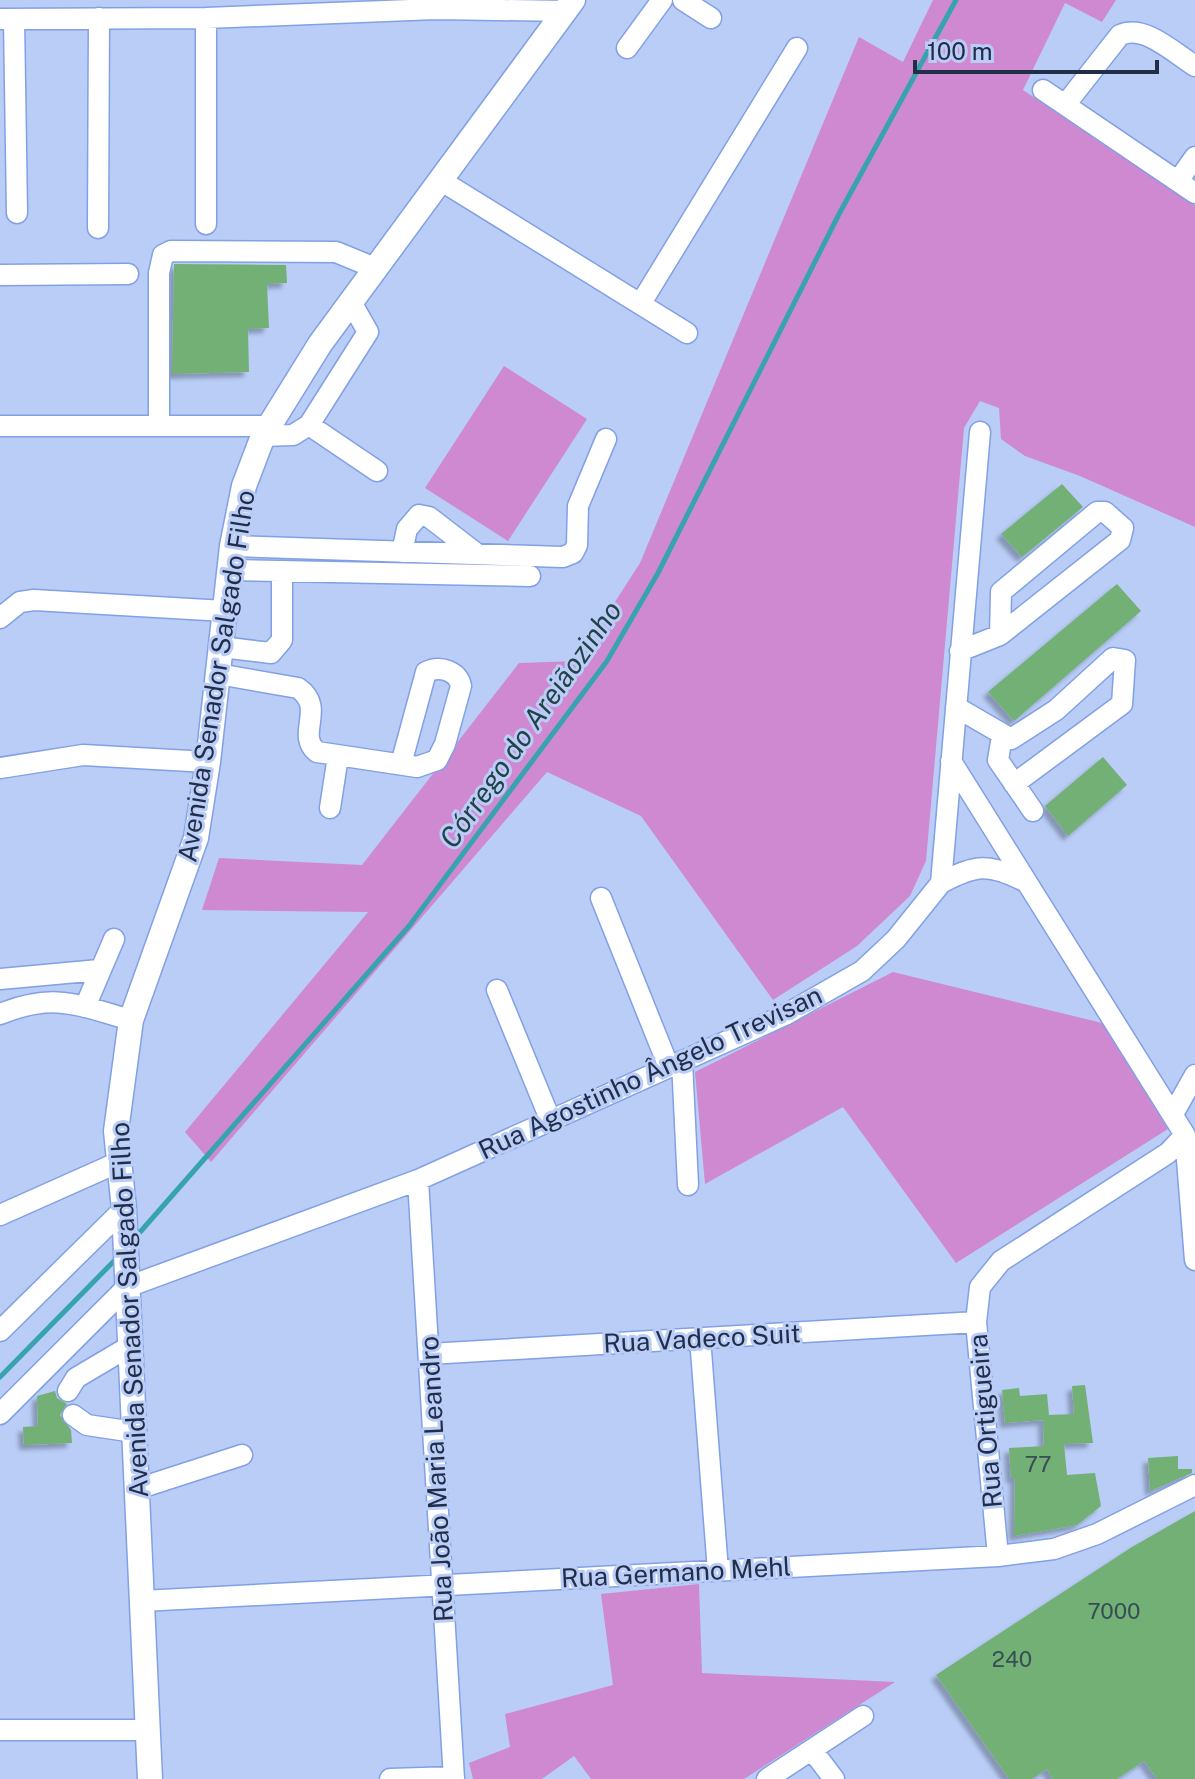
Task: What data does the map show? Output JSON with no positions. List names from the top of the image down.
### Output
{
  "streets": {
    "main road": ["Avenida Senador Salgado Filho"],
    "street": [
      "Rua Agostinho Ângelo Trevisan",
      "Rua Vadeco Suit",
      "Rua Ortigueira",
      "Rua João Maria Leandro",
      "Rua Germano Mehl"
    ]
  },
  "crossings": [
    ["Avenida Senador Salgado Filho", "Rua Agostinho Ângelo Trevisan"],
    ["Avenida Senador Salgado Filho", "Rua Germano Mehl"],
    ["Rua Agostinho Ângelo Trevisan", "Rua João Maria Leandro"],
    ["Rua Vadeco Suit", "Rua Ortigueira"],
    ["Rua Vadeco Suit", "Rua João Maria Leandro"],
    ["Rua Ortigueira", "Rua Germano Mehl"],
    ["Rua João Maria Leandro", "Rua Germano Mehl"]
  ],
  "water": ["Córrego do Areiãozinho"],
  "house_numbers": ["77", "7000", "240"],
  "scale_bar": "100 m"
}
